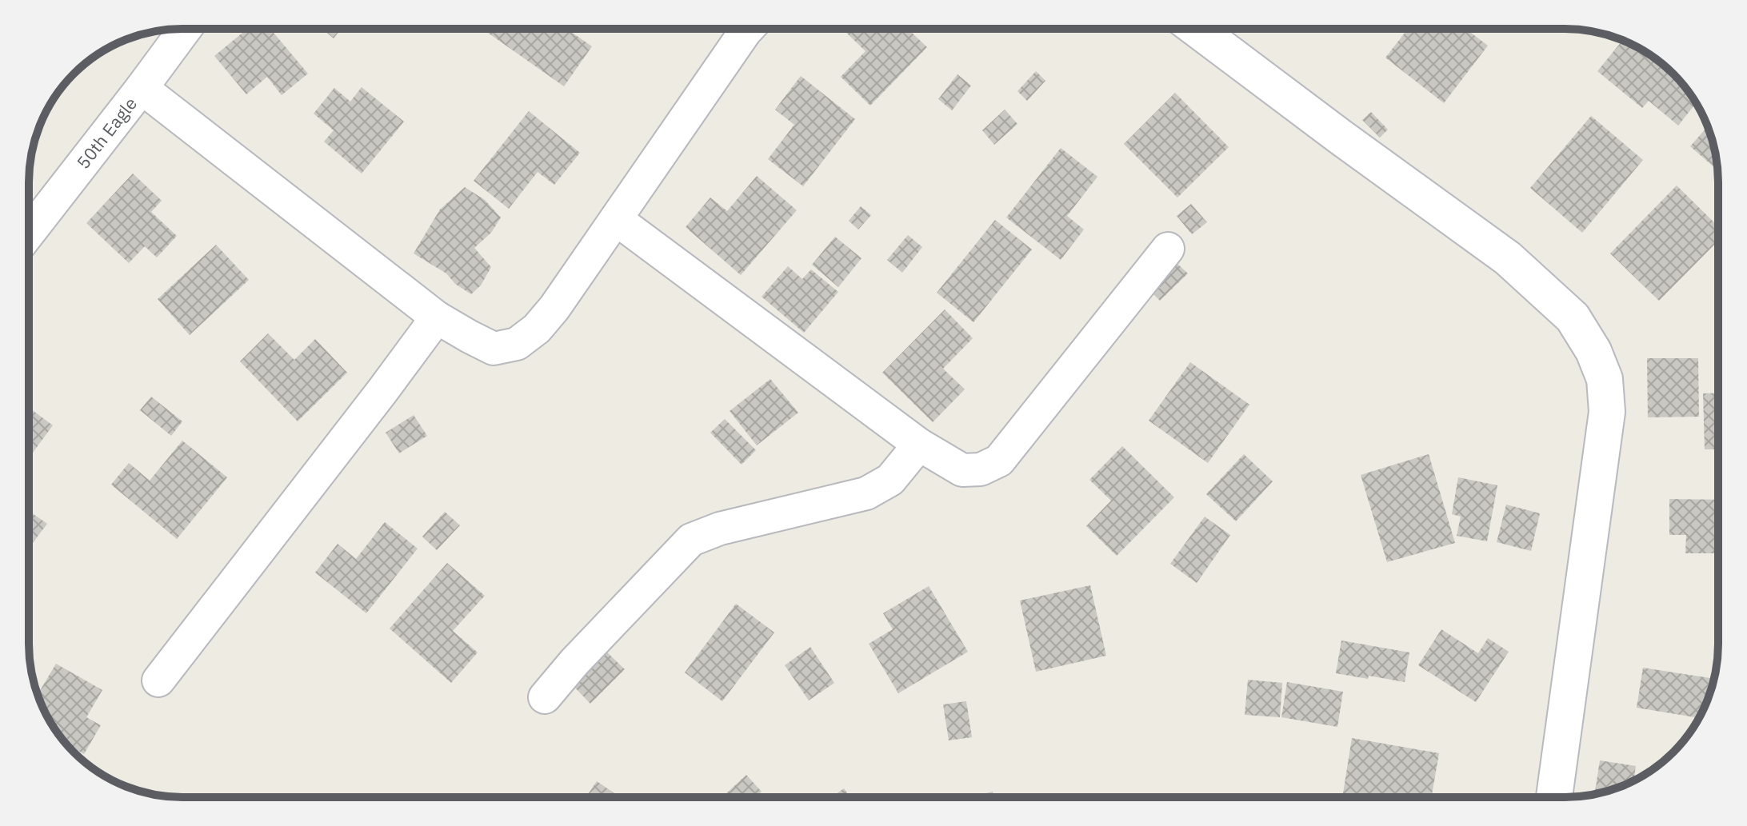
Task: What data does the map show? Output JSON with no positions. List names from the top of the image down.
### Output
{
  "streets": {
    "street": ["50th Eagle"]
  }
}
